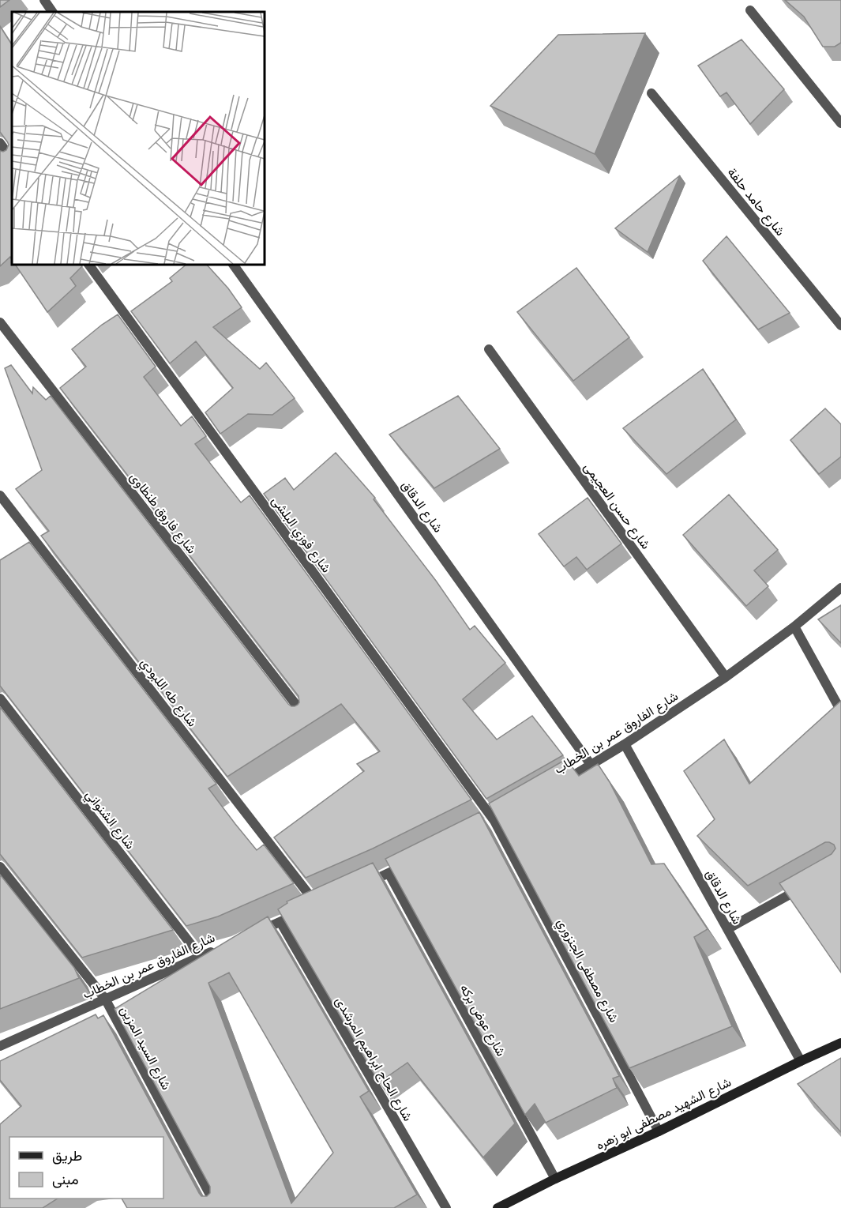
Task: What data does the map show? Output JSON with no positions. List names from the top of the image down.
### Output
{
  "streets": {
    "street": [
      "شارع حامد حلفة",
      "شارع حسن العجيمى",
      "شارع الدقاق",
      "شارع فاروق طنطاوى",
      "شارع فوزي البلشى",
      "شارع طه اللبودي",
      "شارع الفاروق عمر بن الخطاب",
      "شارع الشنواني",
      "شارع مصطفى الجنزوري",
      "شارع عوض بركه",
      "شارع السيد المزين",
      "شارع الحاج ابراهيم المرشدى",
      "شارع الشهيد مصطفى ابو زهره"
    ]
  },
  "crossings": [
    ["شارع حسن العجيمى", "شارع الفاروق عمر بن الخطاب"],
    ["شارع الدقاق", "شارع الفاروق عمر بن الخطاب"],
    ["شارع الدقاق", "شارع الشهيد مصطفى ابو زهره"],
    ["شارع فوزي البلشى", "شارع مصطفى الجنزوري"],
    ["شارع طه اللبودي", "شارع الحاج ابراهيم المرشدى"],
    ["شارع الفاروق عمر بن الخطاب", "شارع الشنواني"],
    ["شارع الفاروق عمر بن الخطاب", "شارع السيد المزين"],
    ["شارع مصطفى الجنزوري", "شارع الشهيد مصطفى ابو زهره"],
    ["شارع عوض بركه", "شارع الشهيد مصطفى ابو زهره"]
  ],
  "legend": ["طريق", "مبنى"]
}
